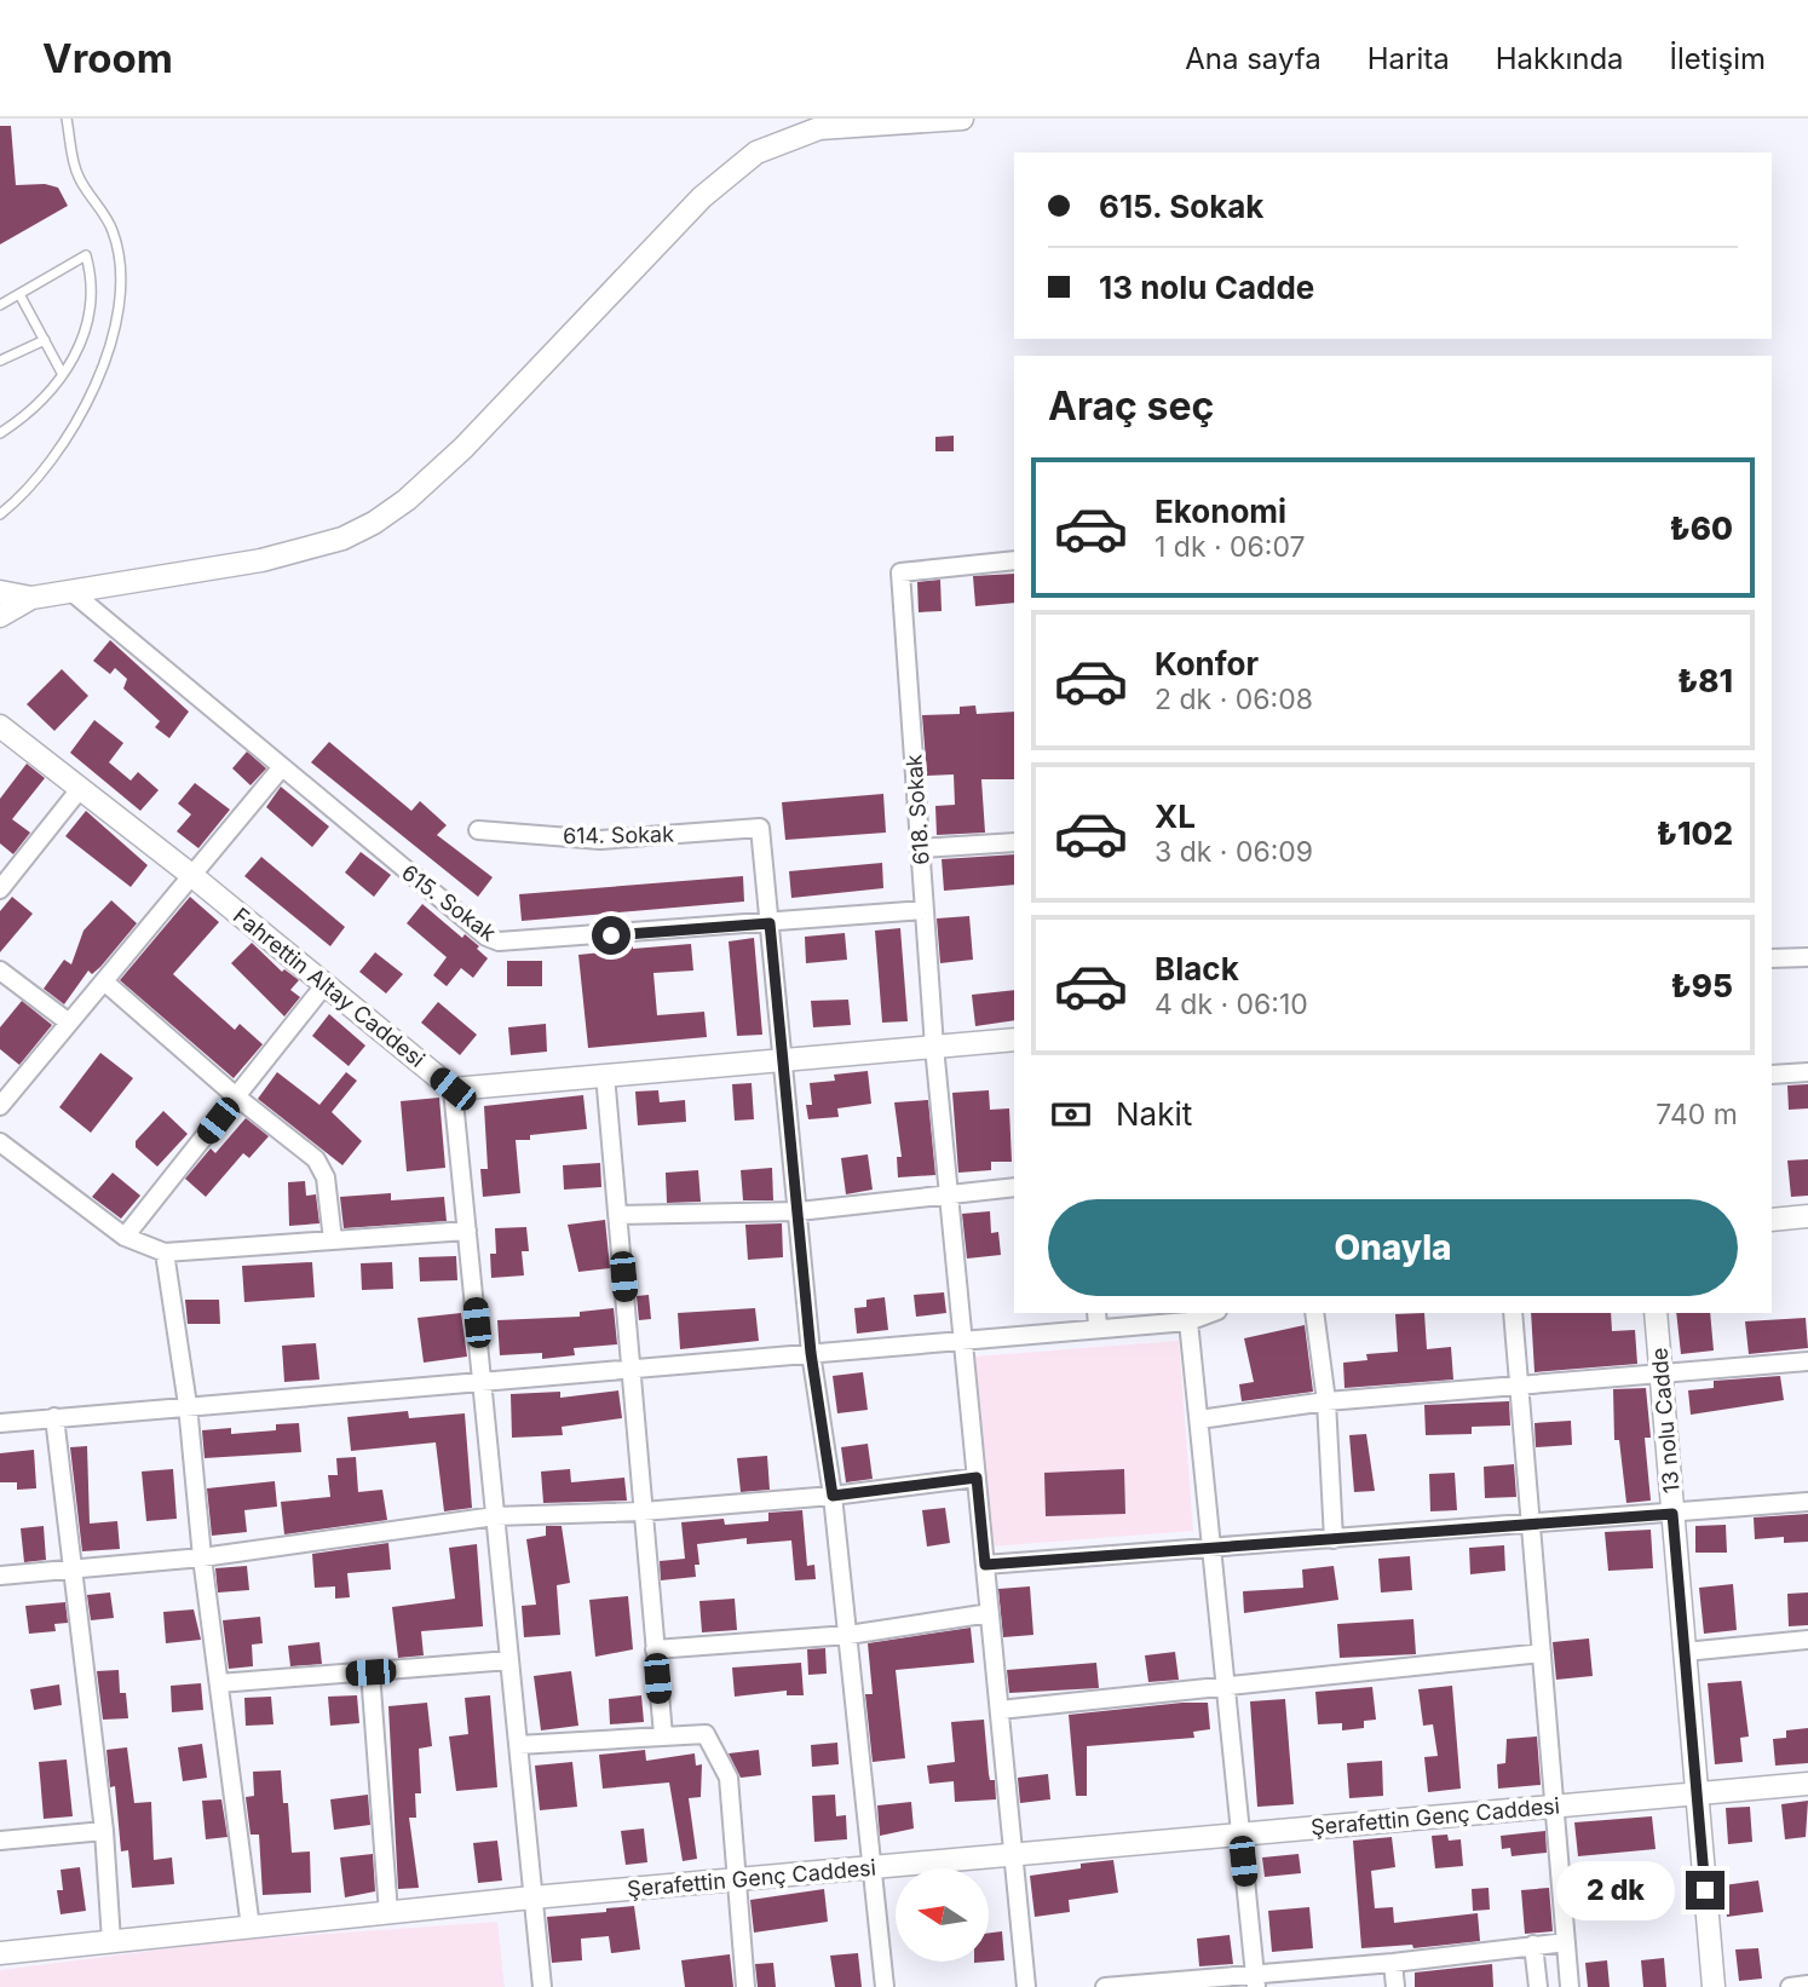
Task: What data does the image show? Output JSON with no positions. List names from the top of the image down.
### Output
{
  "streets": {
    "street": [
      "618. Sokak",
      "614. Sokak",
      "615. Sokak",
      "Fahrettin Altay Caddesi",
      "13 nolu Cadde",
      "Şerafettin Genç Caddesi"
    ]
  },
  "crossings": [
    ["618. Sokak", "615. Sokak"],
    ["618. Sokak", "Şerafettin Genç Caddesi"],
    ["614. Sokak", "615. Sokak"],
    ["13 nolu Cadde", "Şerafettin Genç Caddesi"]
  ],
  "north": "left",
  "page": {
    "header": "Vroom",
    "nav": [
      "Ana sayfa",
      "Harita",
      "Hakkında",
      "İletişim"
    ],
    "banner": ["615. Sokak", "13 nolu Cadde"],
    "heading": "Araç seç",
    "list": [
      {
        "name": "Ekonomi",
        "note": "1 dk · 06:07",
        "value": "₺60"
      },
      {
        "name": "Konfor",
        "note": "2 dk · 06:08",
        "value": "₺81"
      },
      {
        "name": "XL",
        "note": "3 dk · 06:09",
        "value": "₺102"
      },
      {
        "name": "Black",
        "note": "4 dk · 06:10",
        "value": "₺95"
      }
    ],
    "pay": ["Nakit", "740 m"],
    "buttons": "Onayla",
    "bubble": "2 dk"
  }
}
